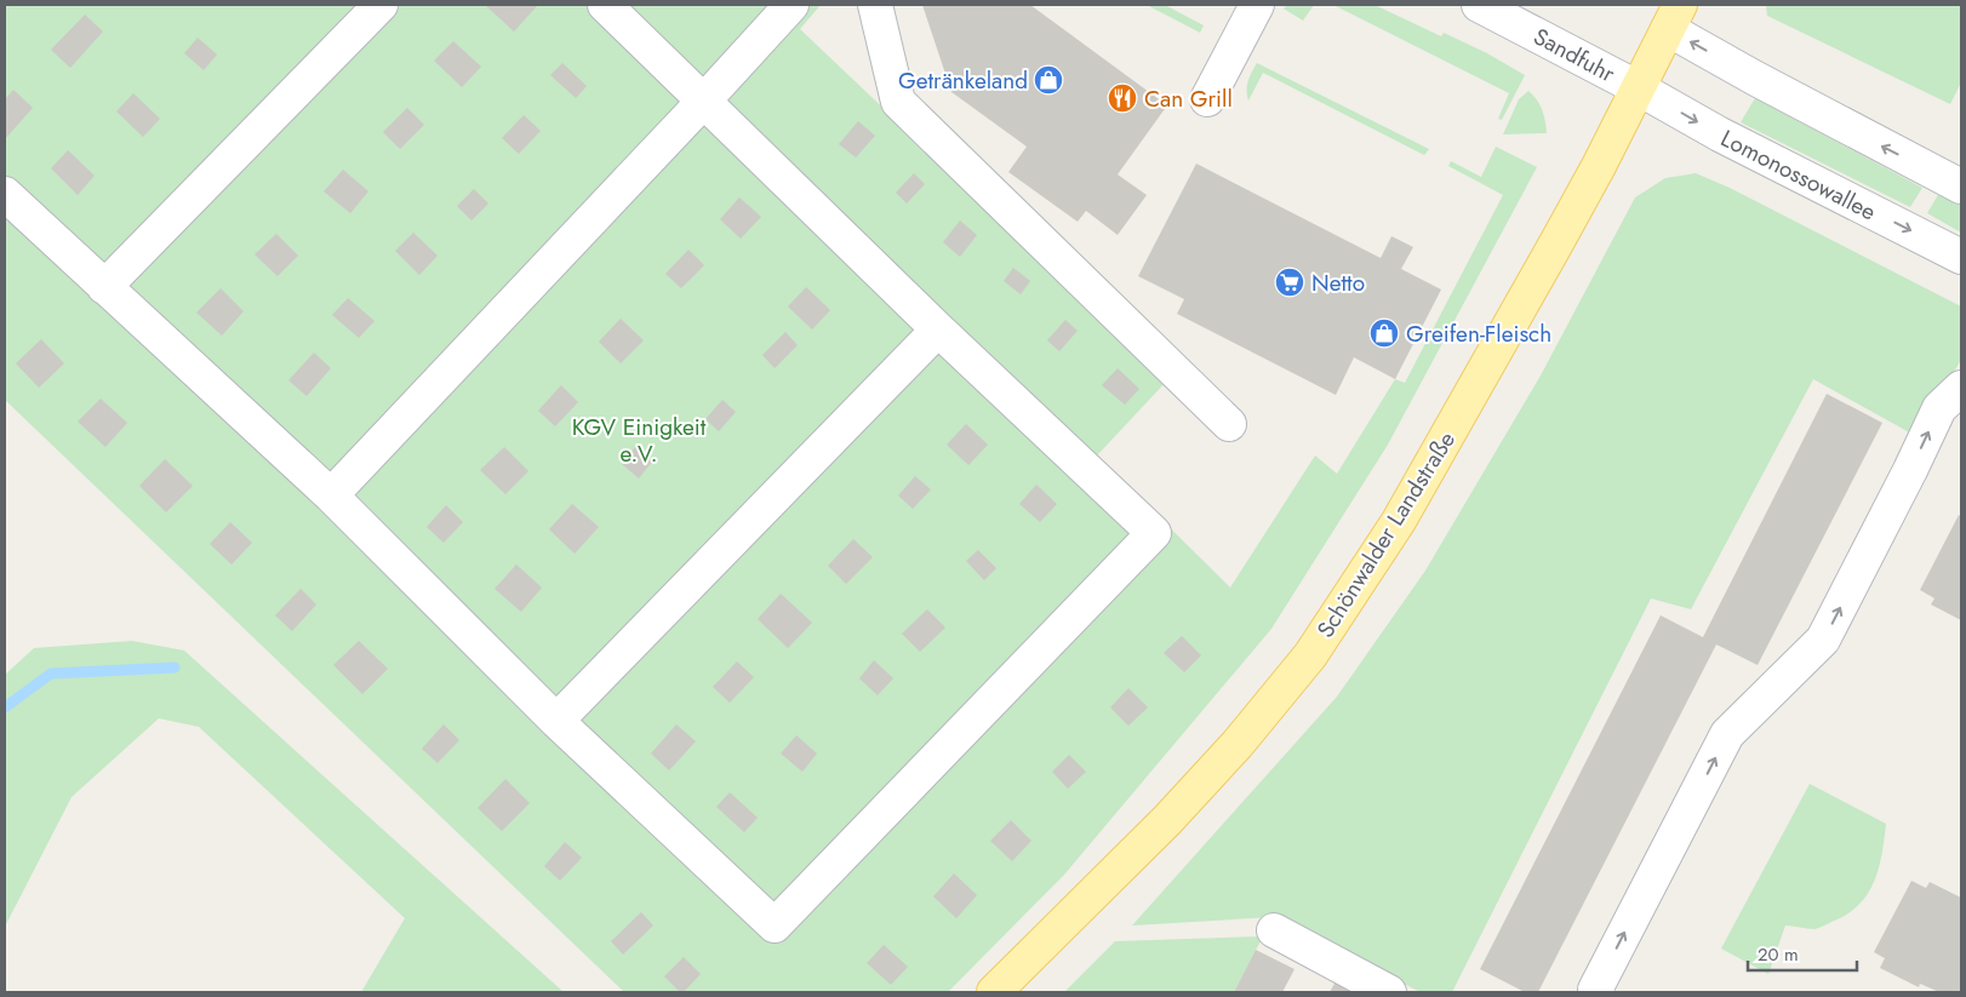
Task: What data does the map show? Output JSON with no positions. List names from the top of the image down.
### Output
{
  "streets": {
    "main road": ["Schönwalder Landstraße"],
    "street": ["Sandfuhr", "Lomonossowallee"]
  },
  "crossings": [
    ["Sandfuhr", "Lomonossowallee"],
    ["Sandfuhr", "Schönwalder Landstraße"],
    ["Lomonossowallee", "Schönwalder Landstraße"]
  ],
  "parks": ["KGV Einigkeit e.V."],
  "places": {
    "shop": ["Getränkeland", "Greifen-Fleisch"],
    "restaurant": ["Can Grill"],
    "supermarket": ["Netto"]
  },
  "scale_bar": "20 m"
}
